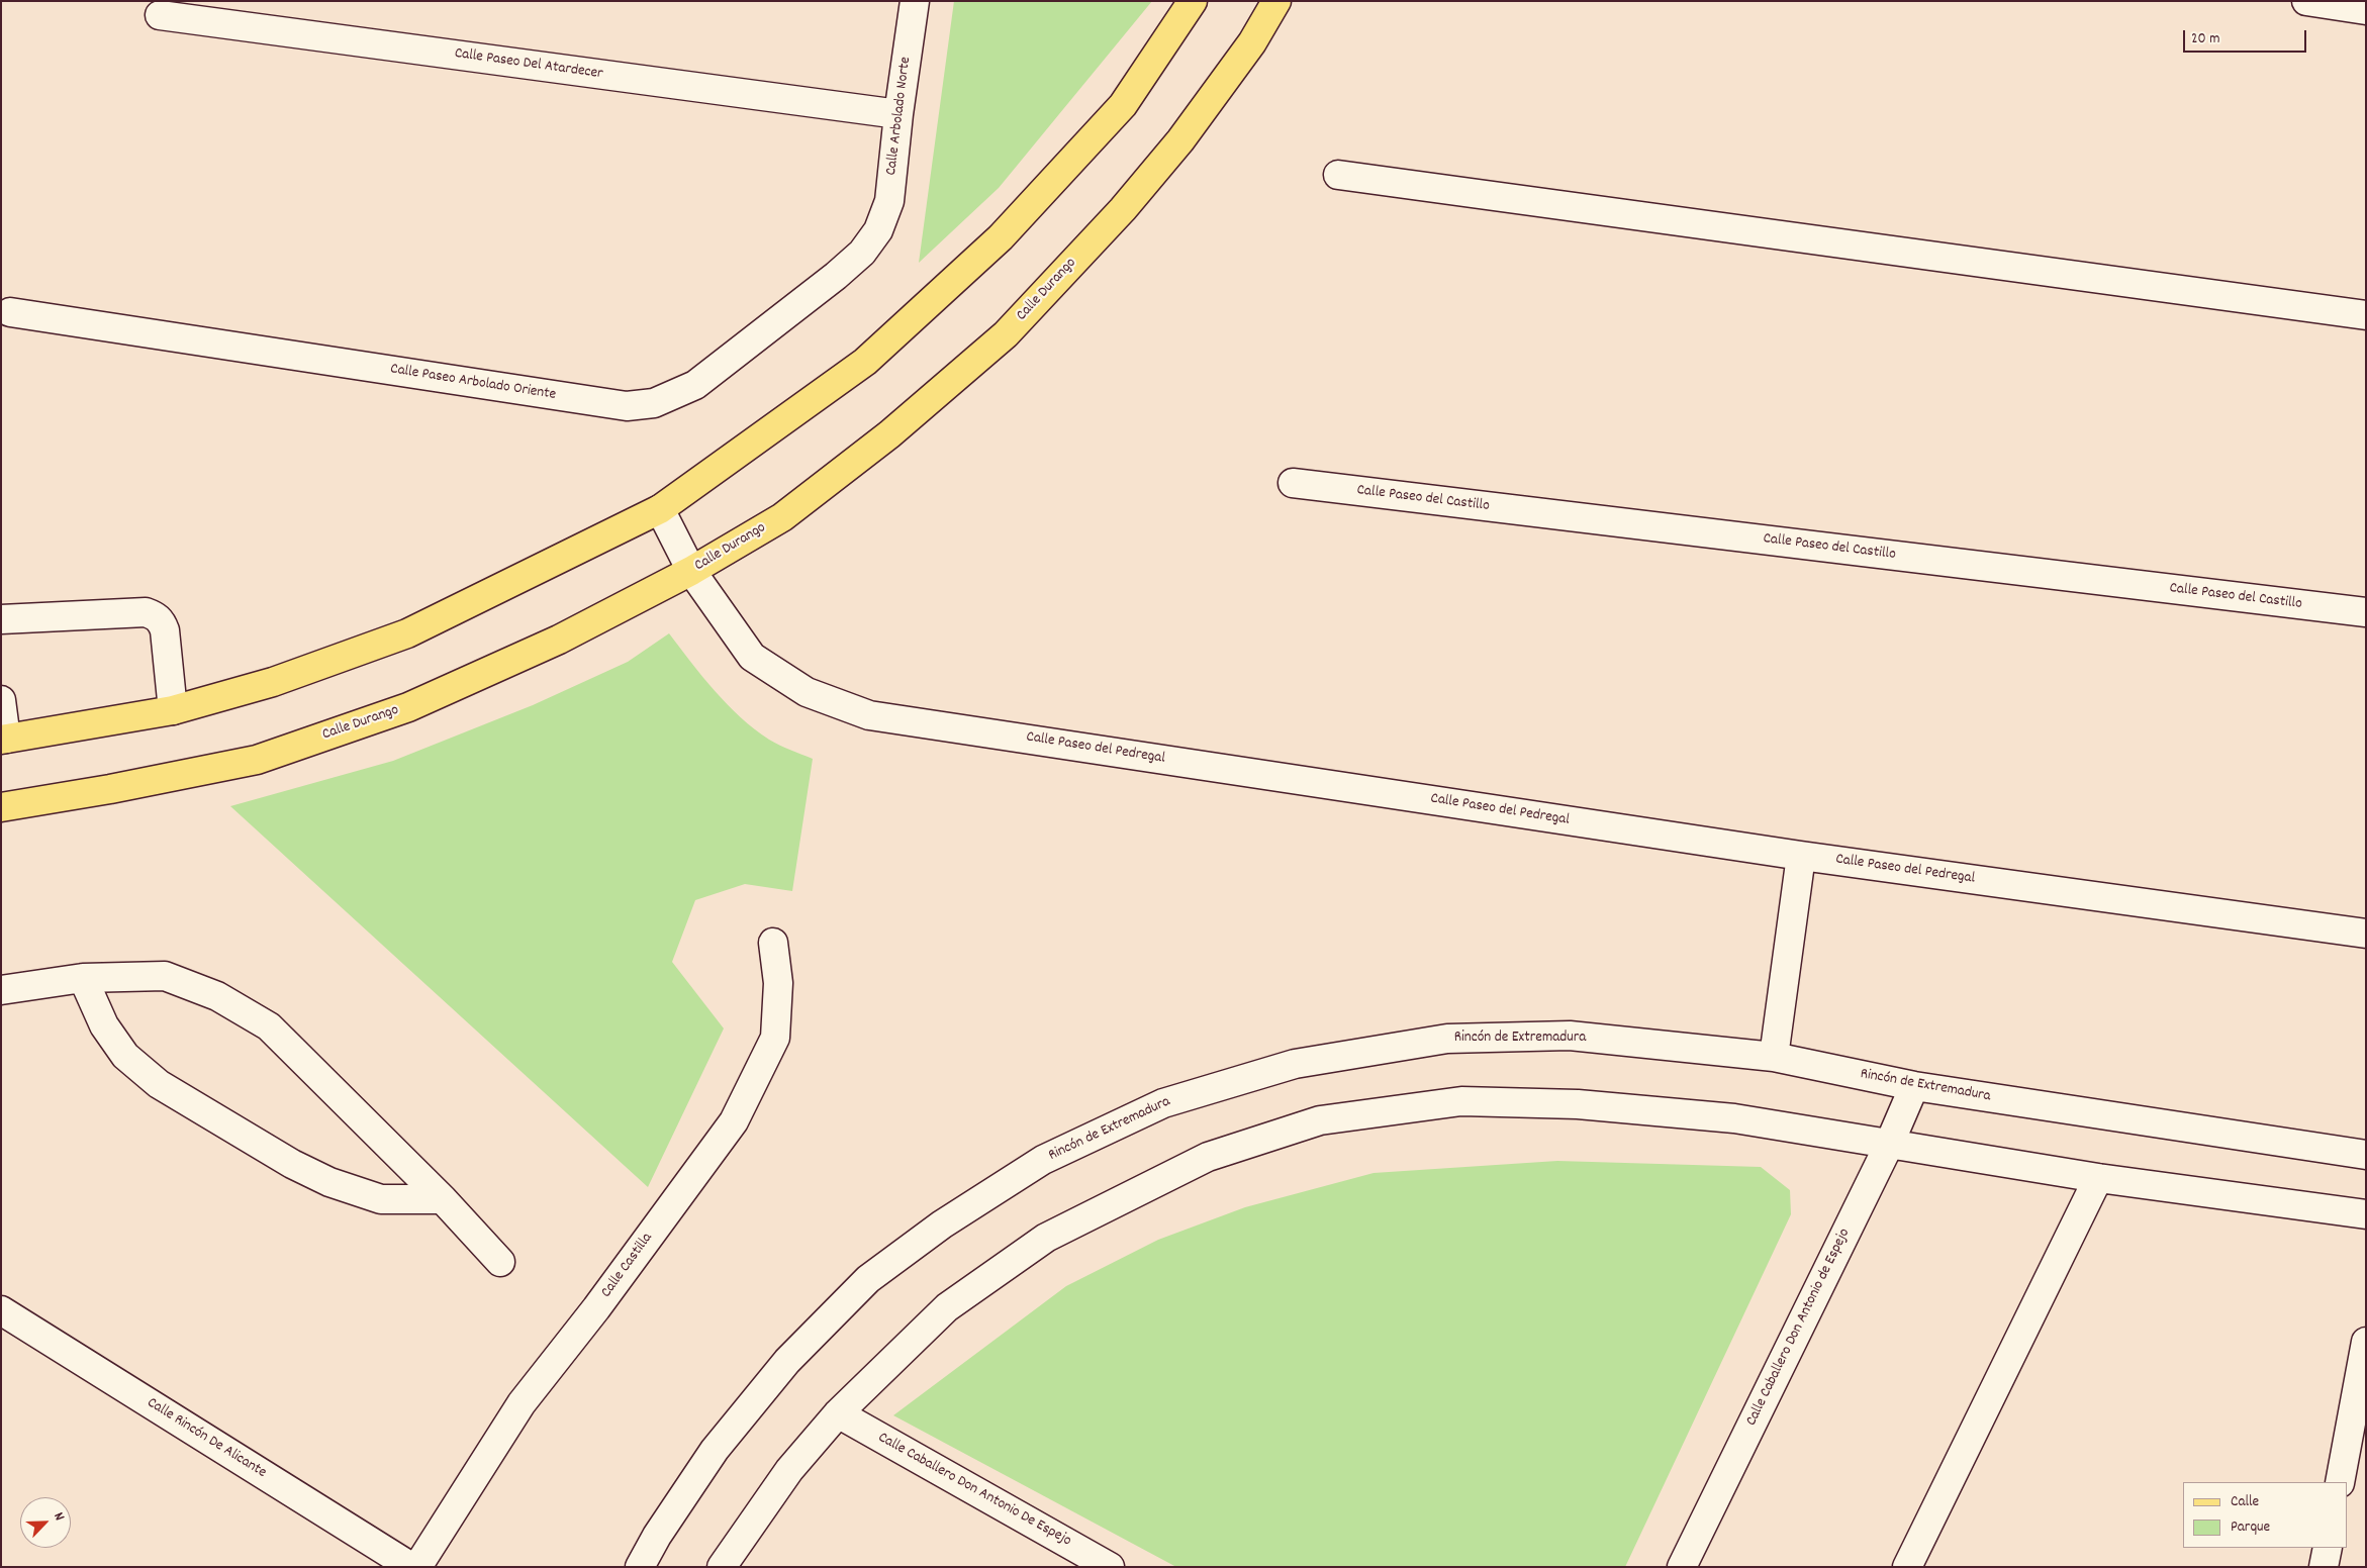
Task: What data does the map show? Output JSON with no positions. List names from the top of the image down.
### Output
{
  "streets": {
    "main road": ["Calle Durango"],
    "street": [
      "Calle Paseo Del Atardecer",
      "Calle Arbolado Norte",
      "Calle Paseo Arbolado Oriente",
      "Calle Paseo del Castillo",
      "Calle Paseo del Pedregal",
      "Rincón de Extremadura",
      "Calle Castilla",
      "Calle Caballero Don Antonio de Espejo",
      "Calle Rincón De Alicante",
      "Calle Caballero Don Antonio De Espejo"
    ]
  },
  "crossings": [
    ["Calle Paseo Del Atardecer", "Calle Arbolado Norte"],
    ["Calle Arbolado Norte", "Calle Paseo Arbolado Oriente"],
    ["Calle Durango", "Calle Paseo del Pedregal"],
    ["Rincón de Extremadura", "Calle Caballero Don Antonio de Espejo"]
  ],
  "legend": ["Calle", "Parque"],
  "scale_bar": "20 m",
  "north": "top right"
}
